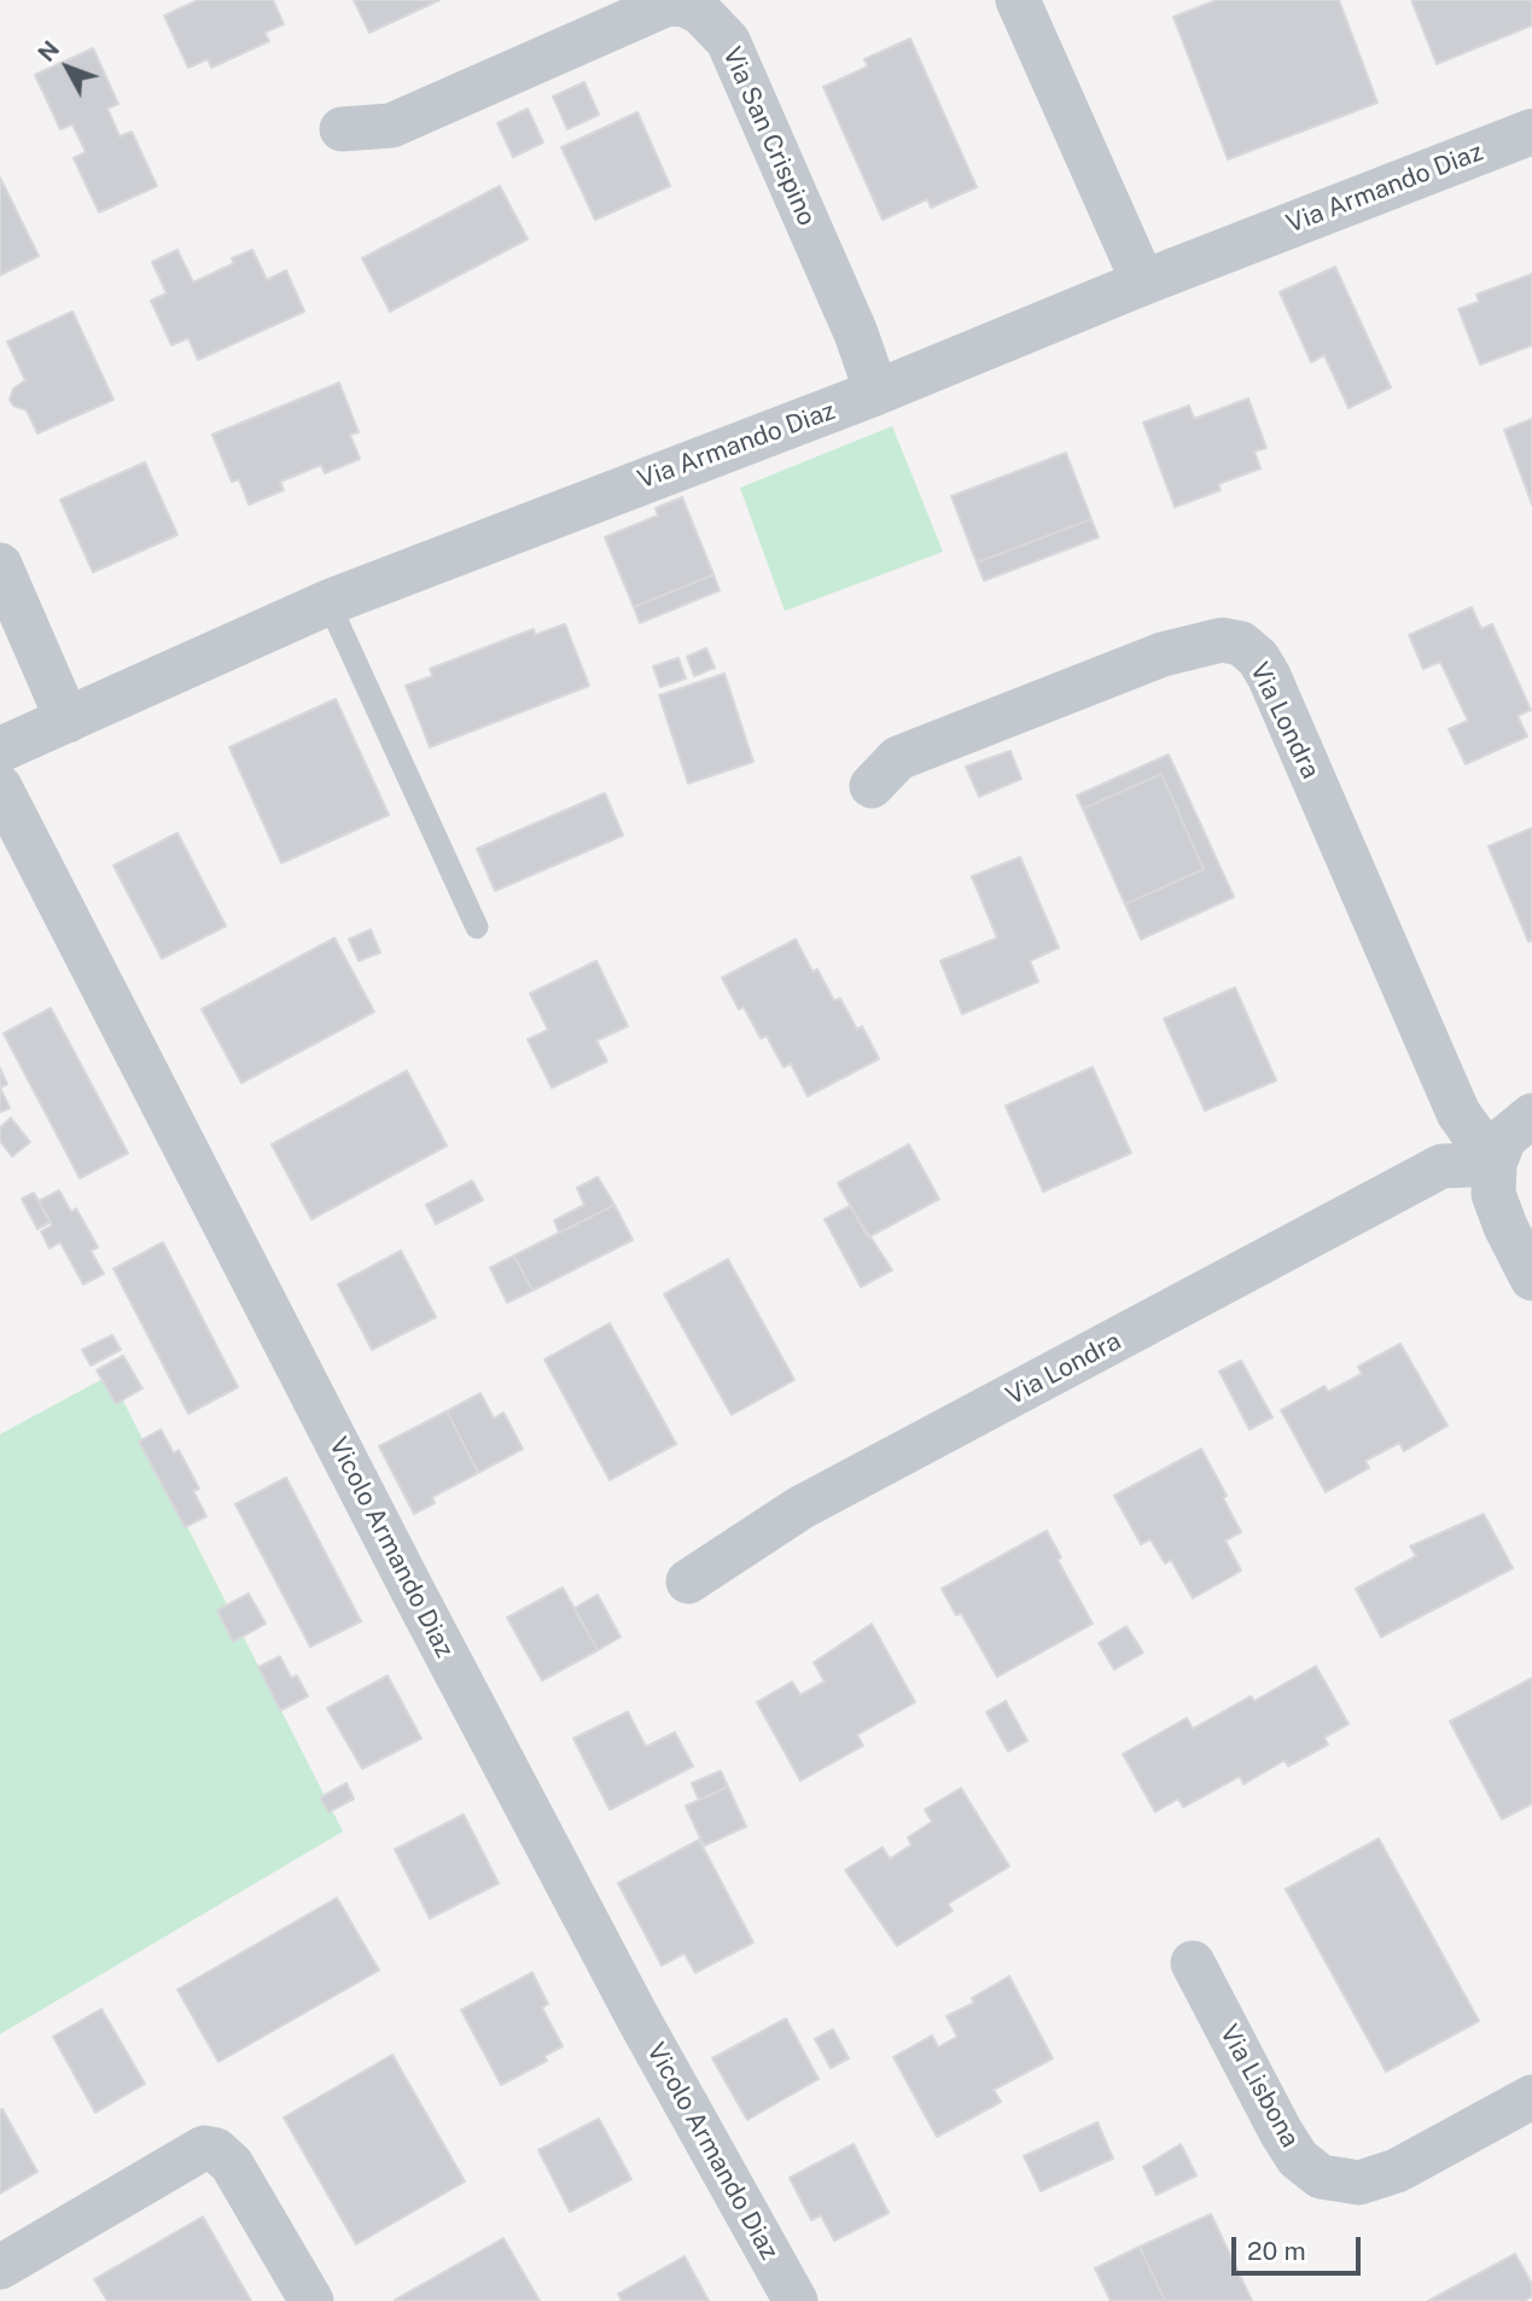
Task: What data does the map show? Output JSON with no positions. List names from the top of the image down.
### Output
{
  "streets": {
    "street": [
      "Via San Crispino",
      "Via Armando Diaz",
      "Via Londra",
      "Vicolo Armando Diaz",
      "Via Lisbona"
    ]
  },
  "crossings": [
    ["Via San Crispino", "Via Armando Diaz"]
  ],
  "scale_bar": "20 m",
  "north": "top left"
}
